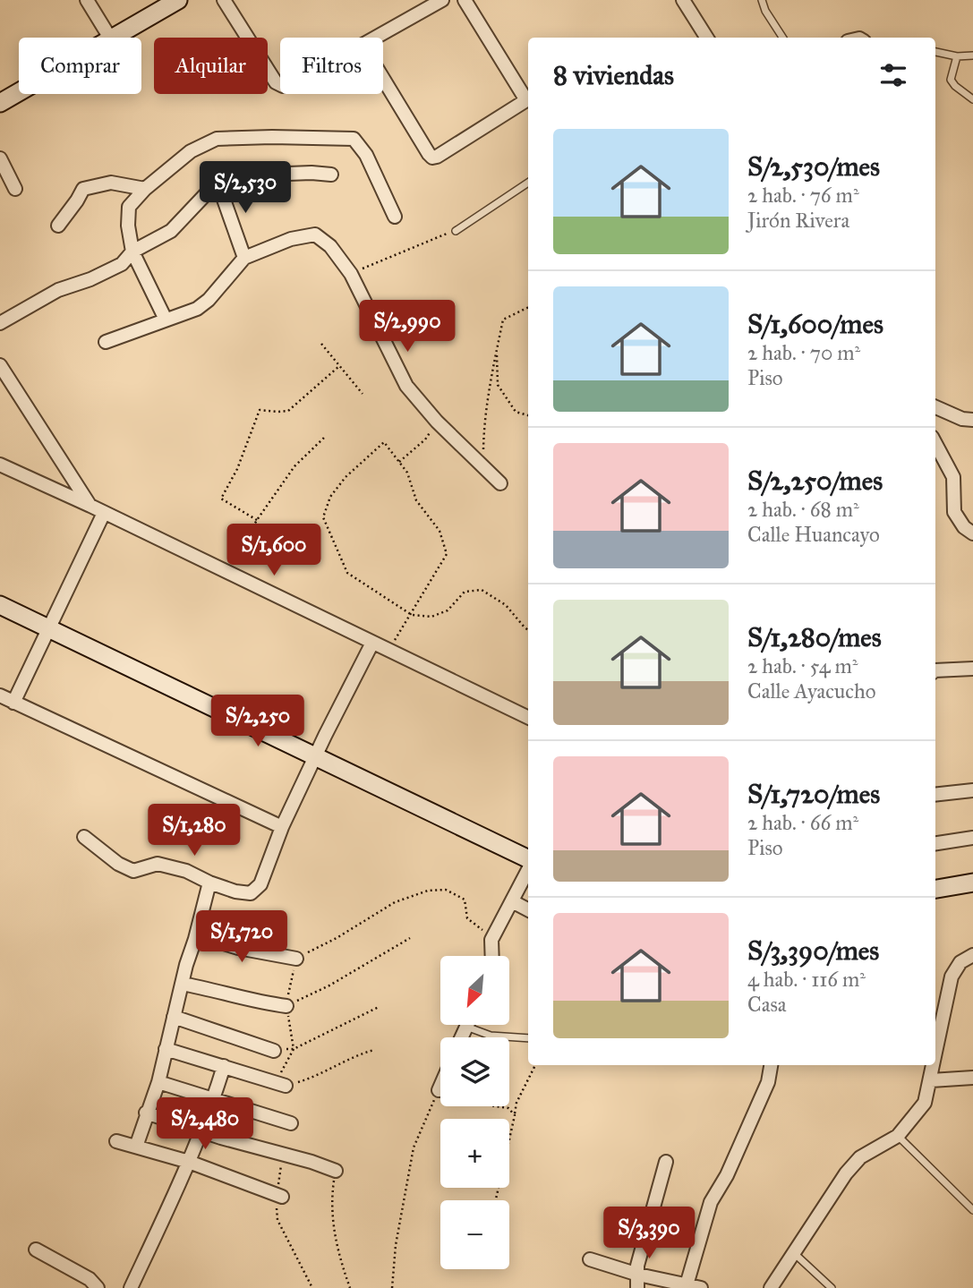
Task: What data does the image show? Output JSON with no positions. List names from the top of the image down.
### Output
{
  "north": "bottom left",
  "page": {
    "chip": ["Comprar", "Alquilar", "Filtros"],
    "heading": "8 viviendas",
    "list": [
      {
        "name": "S/2,530/mes",
        "note": "2 hab. · 76 m² · Jirón Rivera"
      },
      {
        "name": "S/1,600/mes",
        "note": "2 hab. · 70 m² · Piso"
      },
      {
        "name": "S/2,250/mes",
        "note": "2 hab. · 68 m² · Calle Huancayo"
      },
      {
        "name": "S/1,280/mes",
        "note": "2 hab. · 54 m² · Calle Ayacucho"
      },
      {
        "name": "S/1,720/mes",
        "note": "2 hab. · 66 m² · Piso"
      },
      {
        "name": "S/3,390/mes",
        "note": "4 hab. · 116 m² · Casa"
      }
    ],
    "price": [
      "S/2,530",
      "S/2,990",
      "S/1,600",
      "S/2,250",
      "S/1,280",
      "S/1,720",
      "S/2,480",
      "S/3,390"
    ],
    "map_buttons": ["+", "−"]
  }
}
